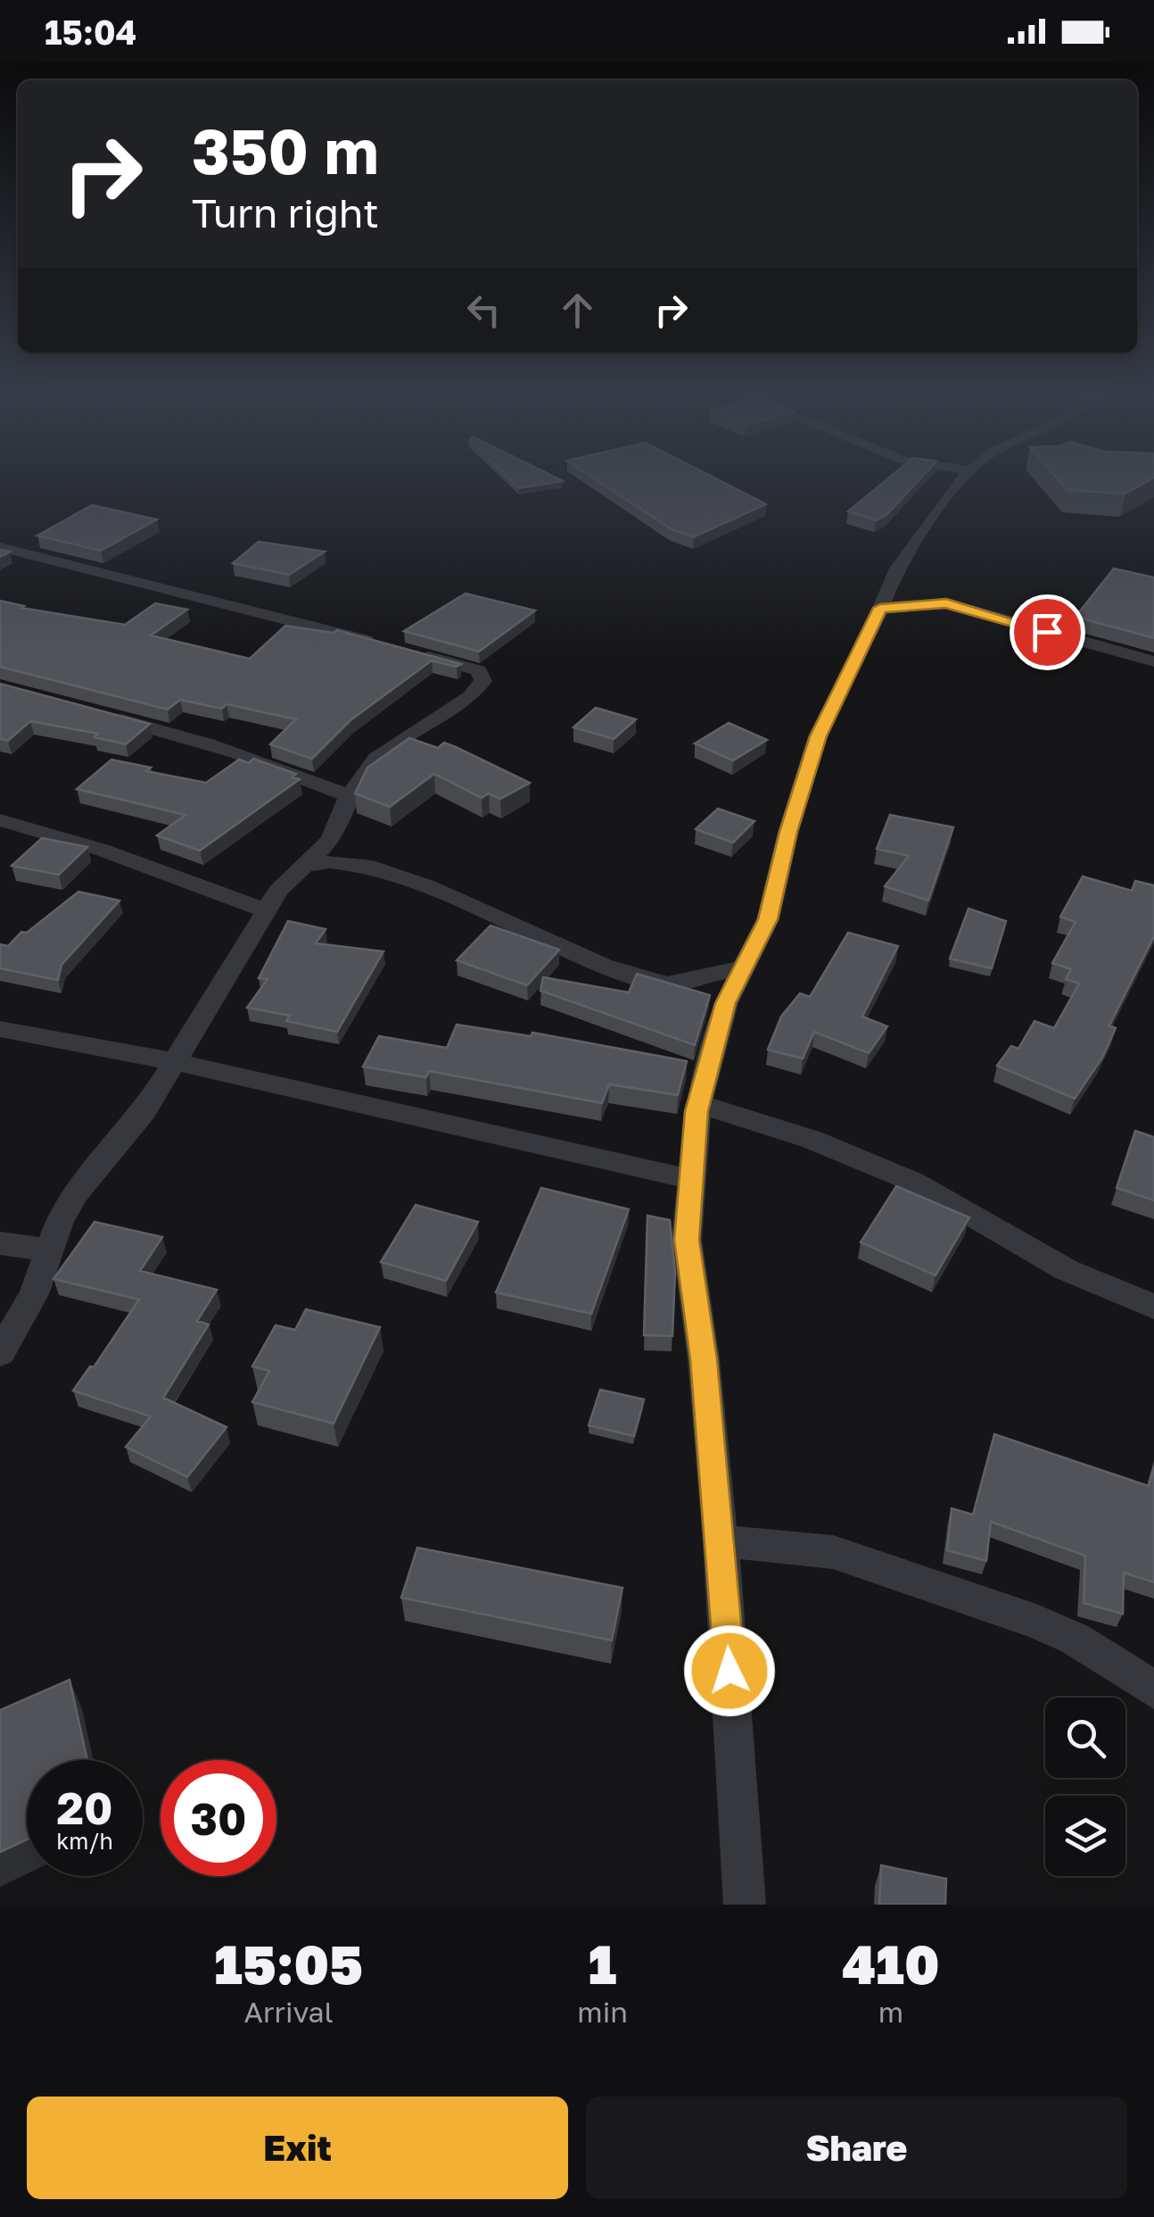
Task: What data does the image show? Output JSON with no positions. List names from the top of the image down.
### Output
{
  "page": {
    "status": "15:04",
    "turn": ["350 m", "Turn right"],
    "speed": "20 km/h",
    "limit": "30",
    "eta": [
      "15:05",
      "Arrival",
      "1",
      "min",
      "410",
      "m"
    ],
    "buttons": ["Exit", "Share"]
  }
}
